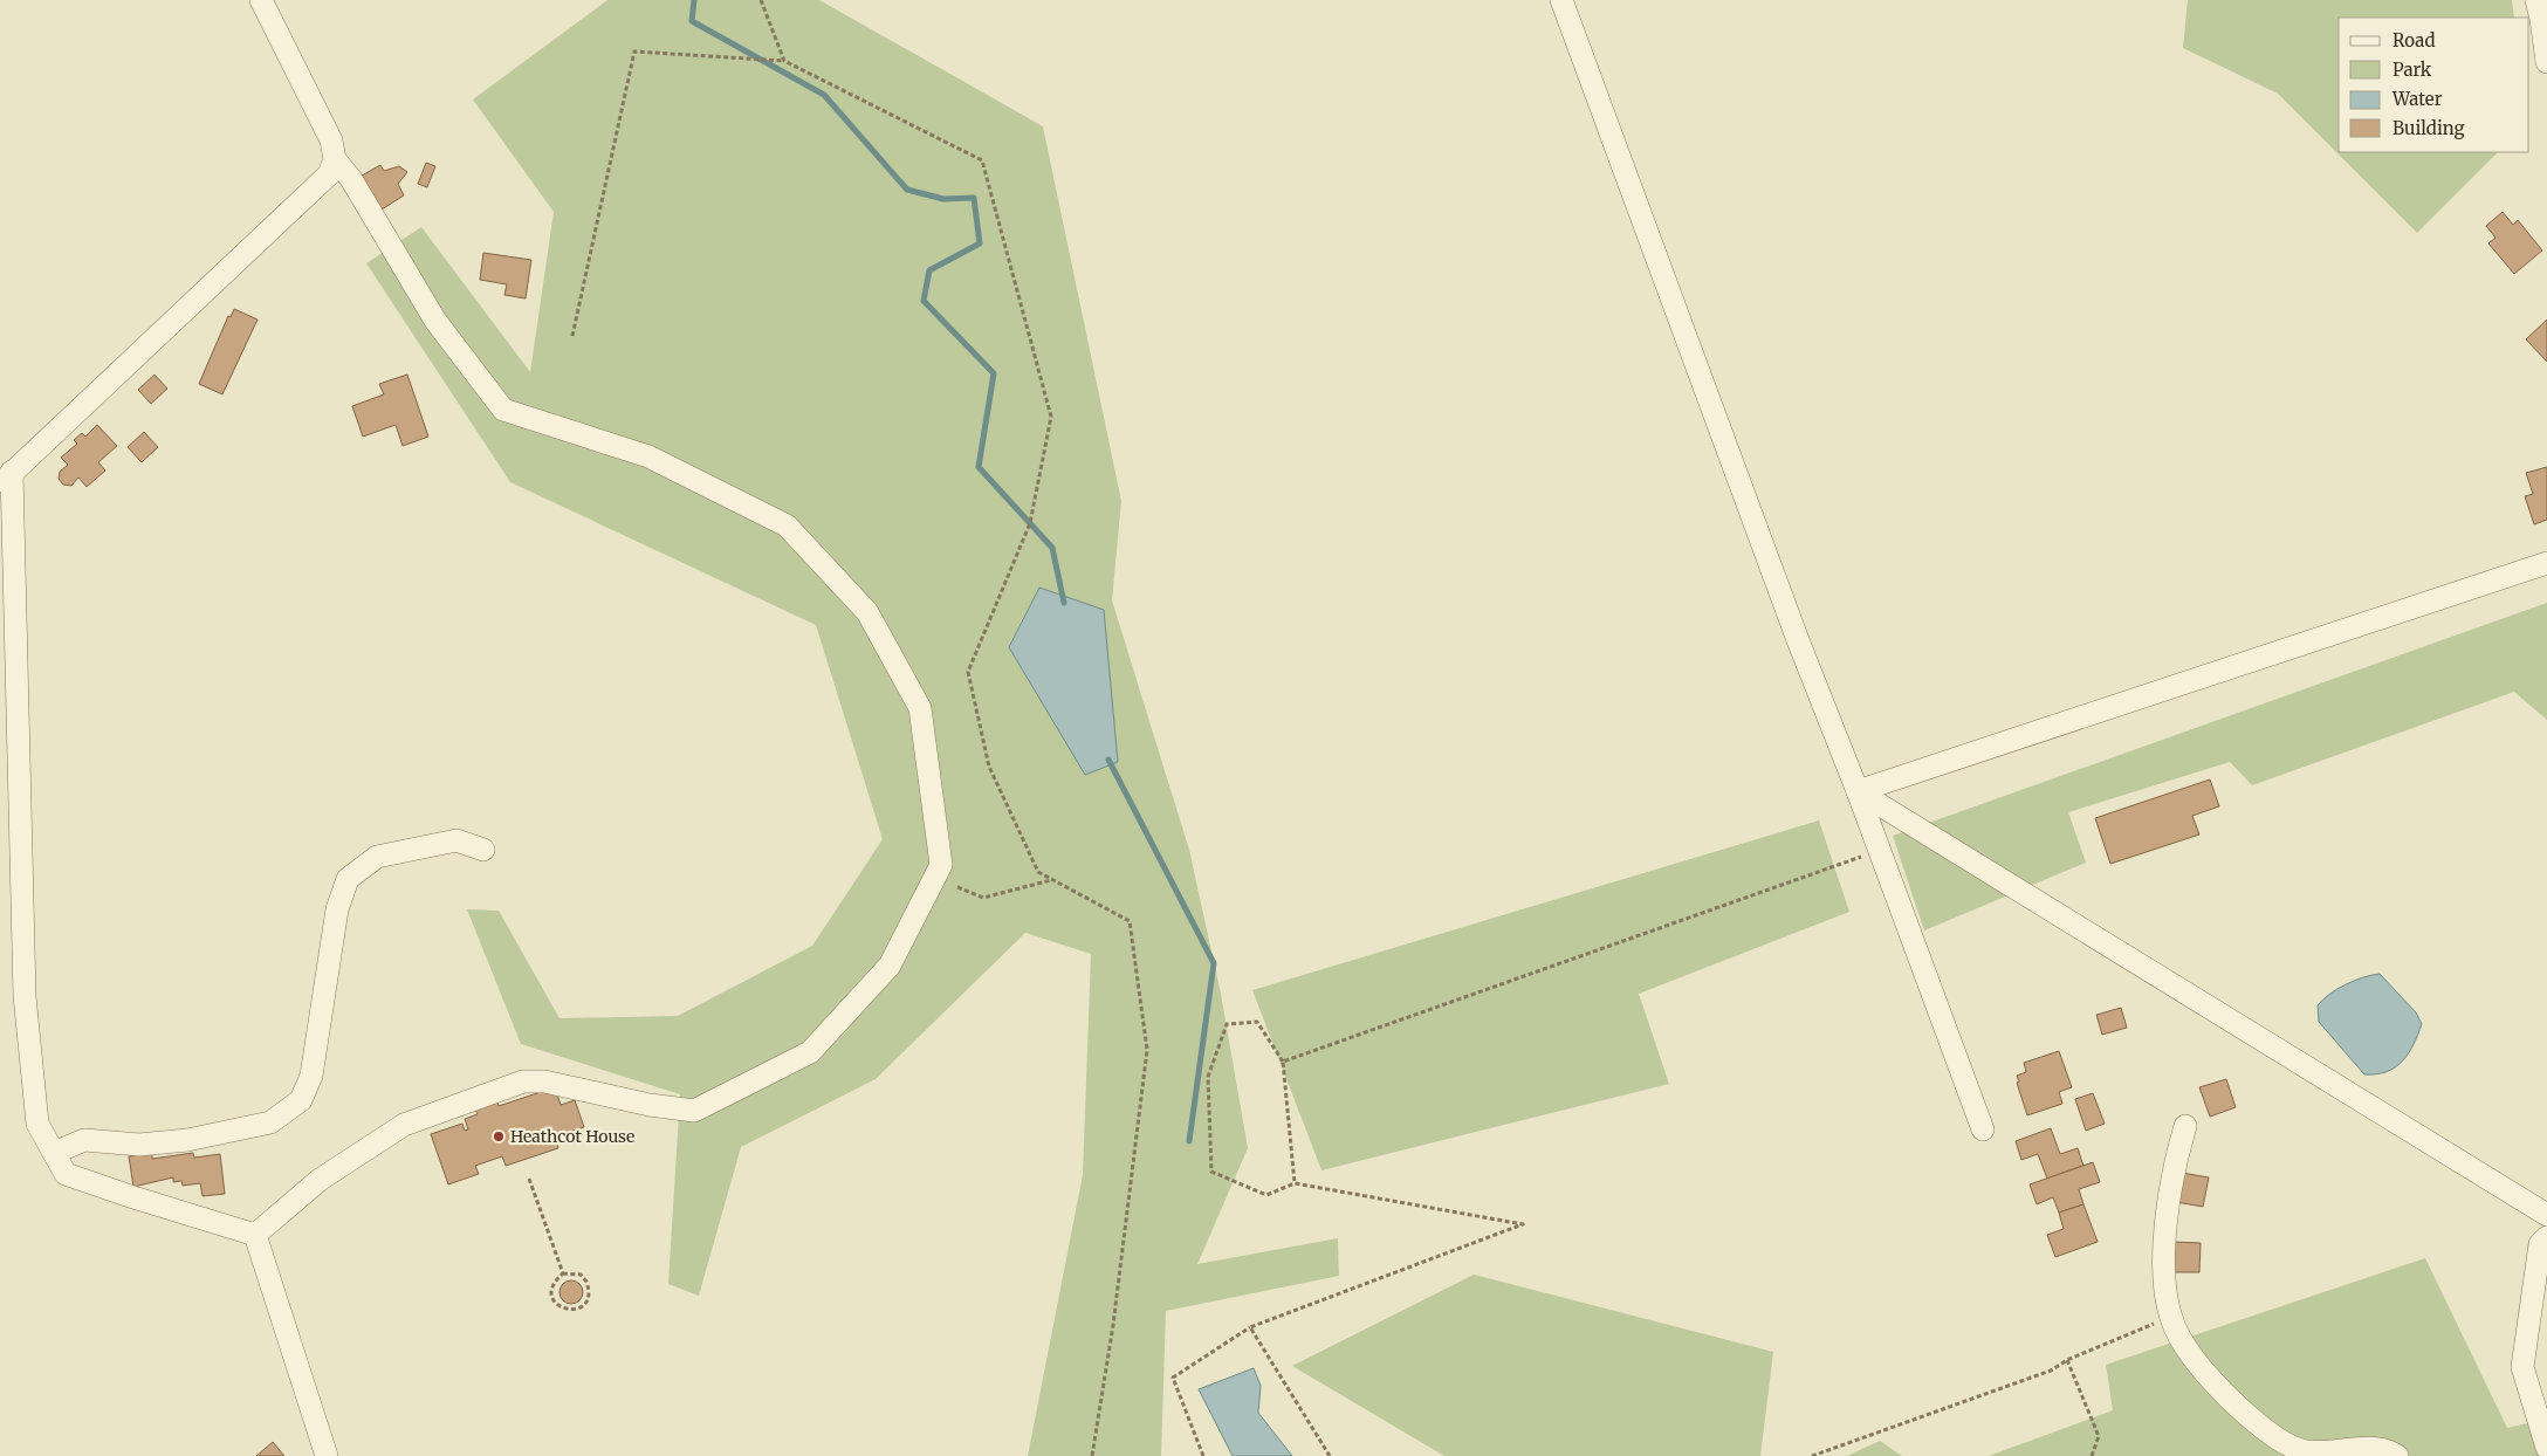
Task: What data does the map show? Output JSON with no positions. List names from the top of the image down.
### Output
{
  "places": ["Heathcot House"],
  "legend": [
    "Road",
    "Park",
    "Water",
    "Building"
  ]
}
